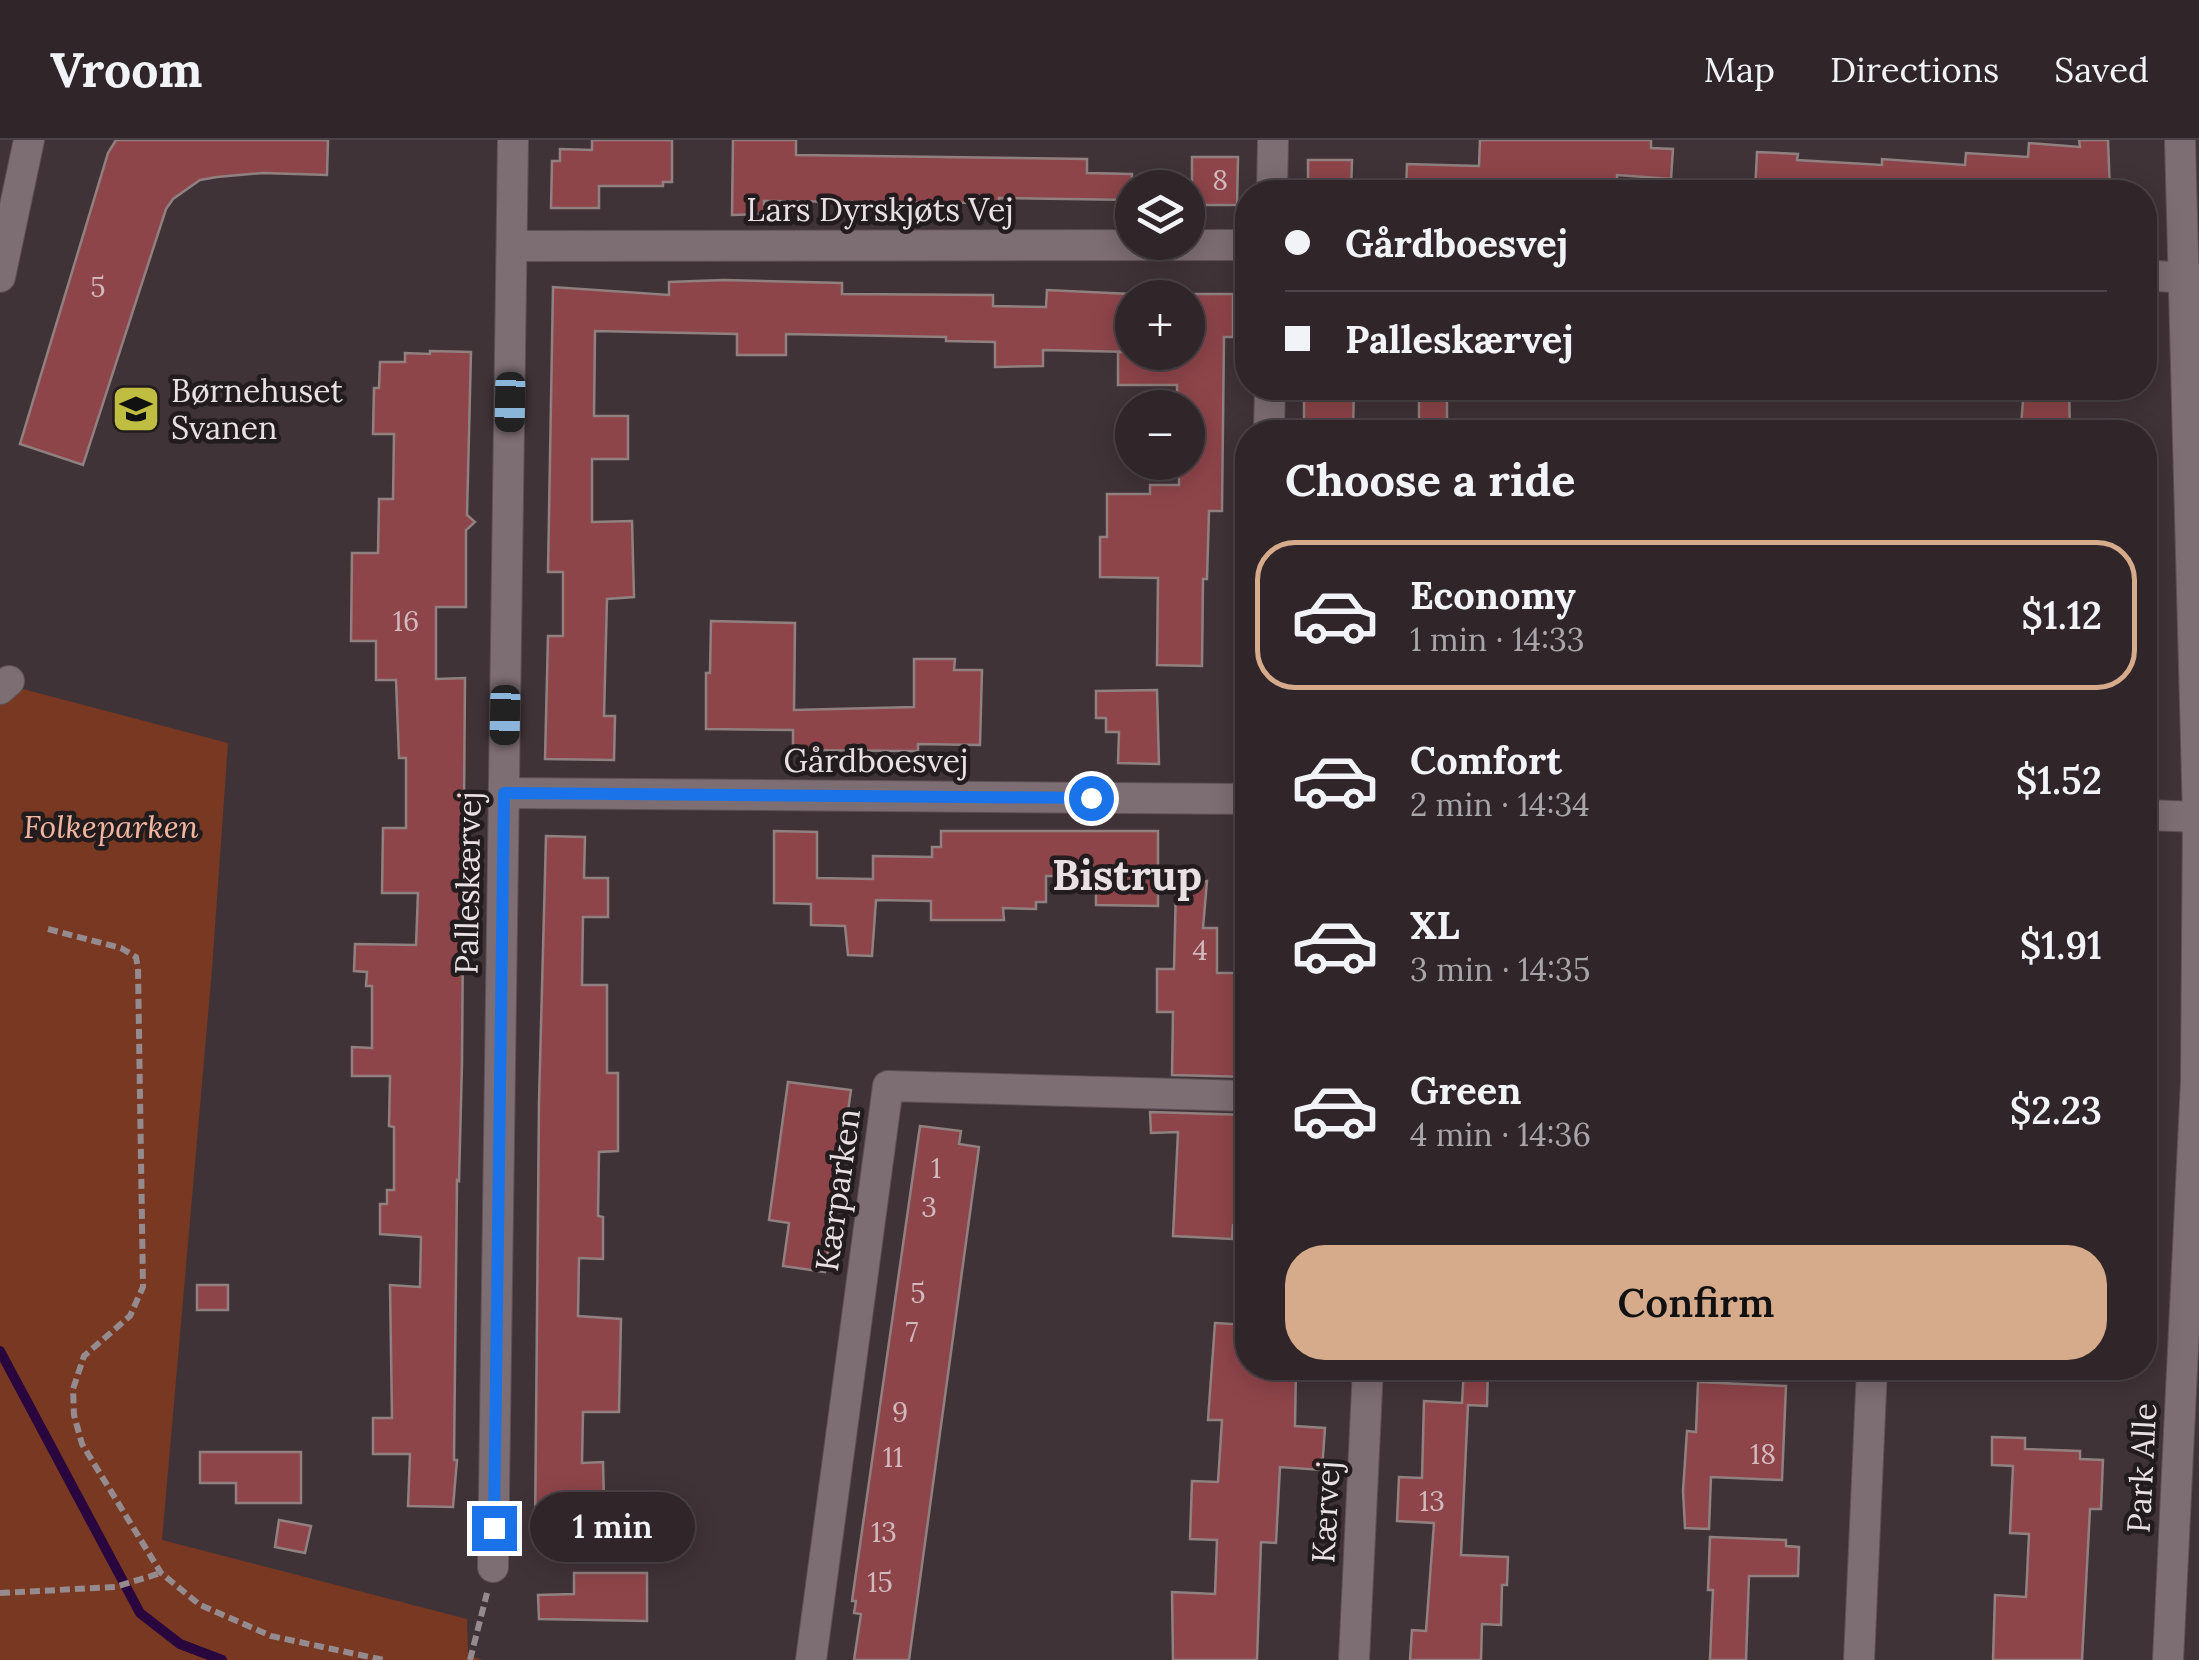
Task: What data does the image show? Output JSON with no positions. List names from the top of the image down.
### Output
{
  "streets": {
    "street": [
      "Lars Dyrskjøts Vej",
      "Gårdboesvej",
      "Palleskærvej",
      "Kærparken",
      "Park Alle",
      "Kærvej"
    ]
  },
  "crossings": [
    ["Lars Dyrskjøts Vej", "Palleskærvej"],
    ["Gårdboesvej", "Palleskærvej"]
  ],
  "districts": ["Bistrup"],
  "parks": ["Folkeparken"],
  "places": {
    "school or university": ["Børnehuset Svanen"]
  },
  "house_numbers": [
    "8",
    "5",
    "16",
    "4",
    "1",
    "3",
    "5",
    "7",
    "9",
    "18",
    "11",
    "13",
    "13",
    "15"
  ],
  "page": {
    "header": "Vroom",
    "nav": ["Map", "Directions", "Saved"],
    "map_buttons": ["+", "−"],
    "banner": ["Gårdboesvej", "Palleskærvej"],
    "heading": "Choose a ride",
    "list": [
      {
        "name": "Economy",
        "note": "1 min · 14:33",
        "value": "$1.12"
      },
      {
        "name": "Comfort",
        "note": "2 min · 14:34",
        "value": "$1.52"
      },
      {
        "name": "XL",
        "note": "3 min · 14:35",
        "value": "$1.91"
      },
      {
        "name": "Green",
        "note": "4 min · 14:36",
        "value": "$2.23"
      }
    ],
    "buttons": "Confirm",
    "bubble": "1 min"
  }
}
